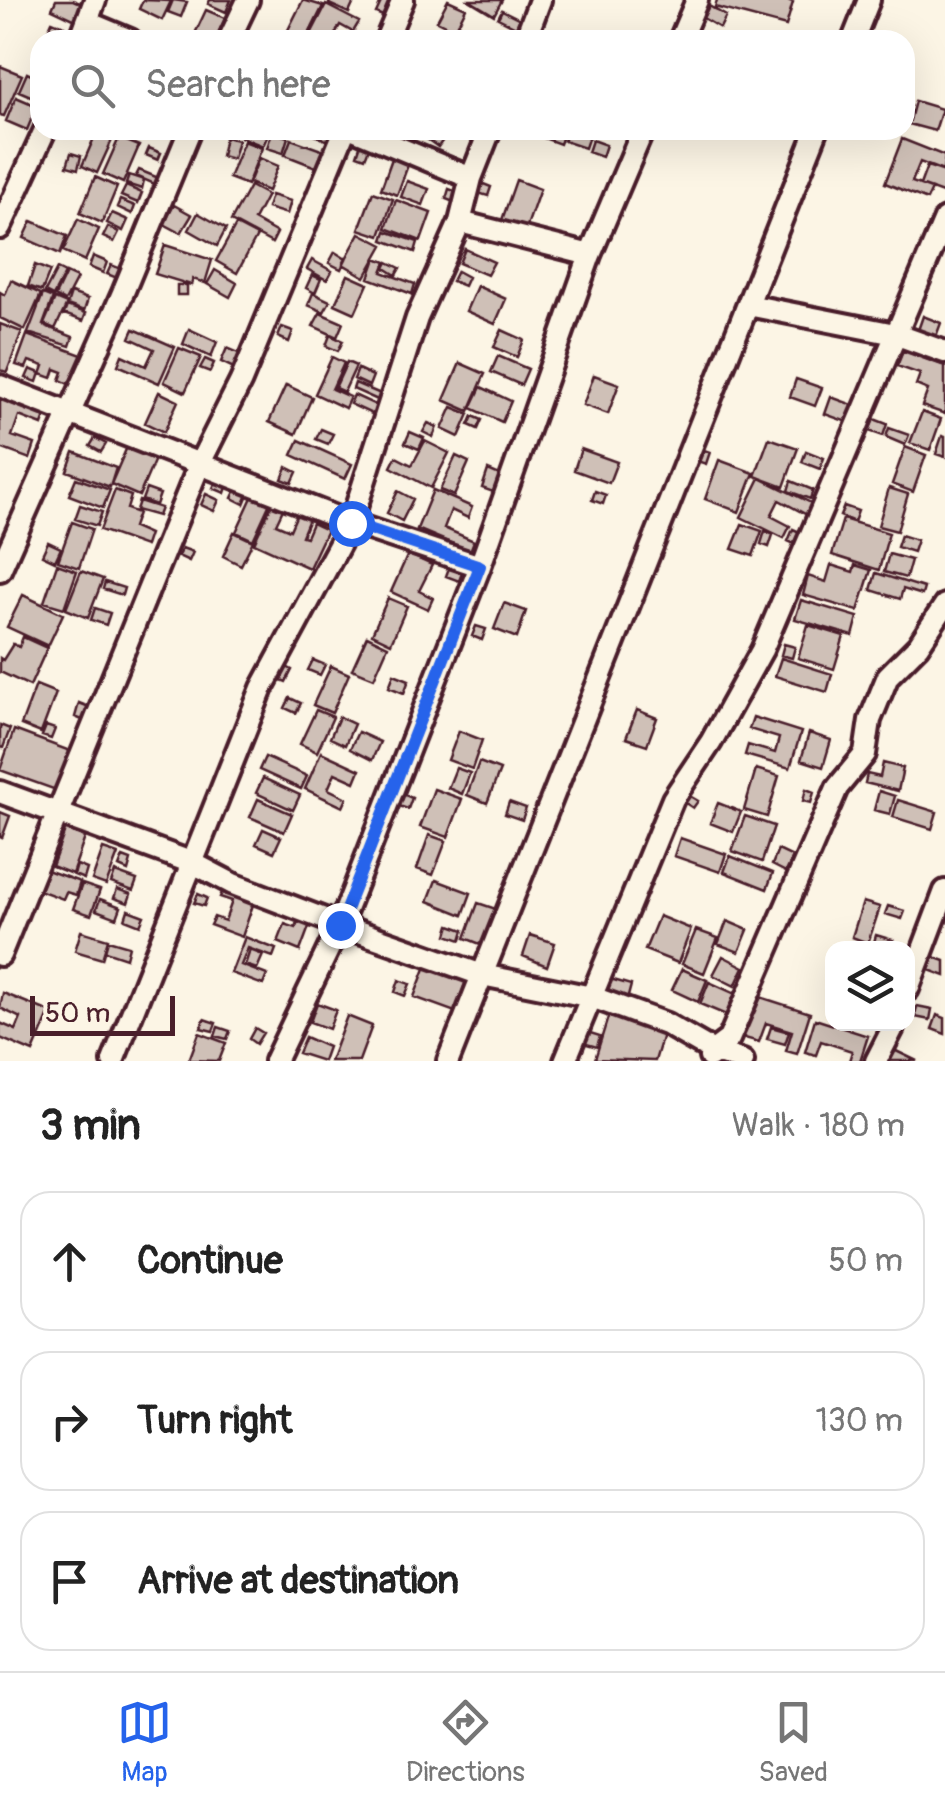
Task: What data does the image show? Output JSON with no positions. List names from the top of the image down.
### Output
{
  "scale_bar": "50 m",
  "page": {
    "search": "Search here",
    "scale": "50 m",
    "heading": ["3 min", "Walk · 180 m"],
    "list": [
      ["Continue", "50 m"],
      ["Turn right", "130 m"],
      "Arrive at destination"
    ],
    "nav": ["Map", "Directions", "Saved"]
  }
}
